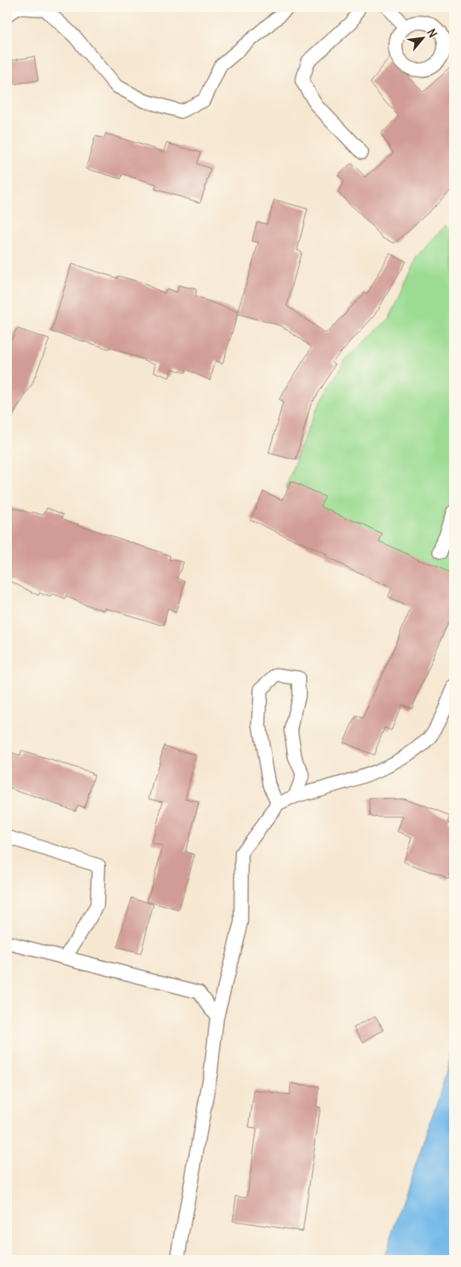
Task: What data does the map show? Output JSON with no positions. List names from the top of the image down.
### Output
{
  "north": "top right"
}
